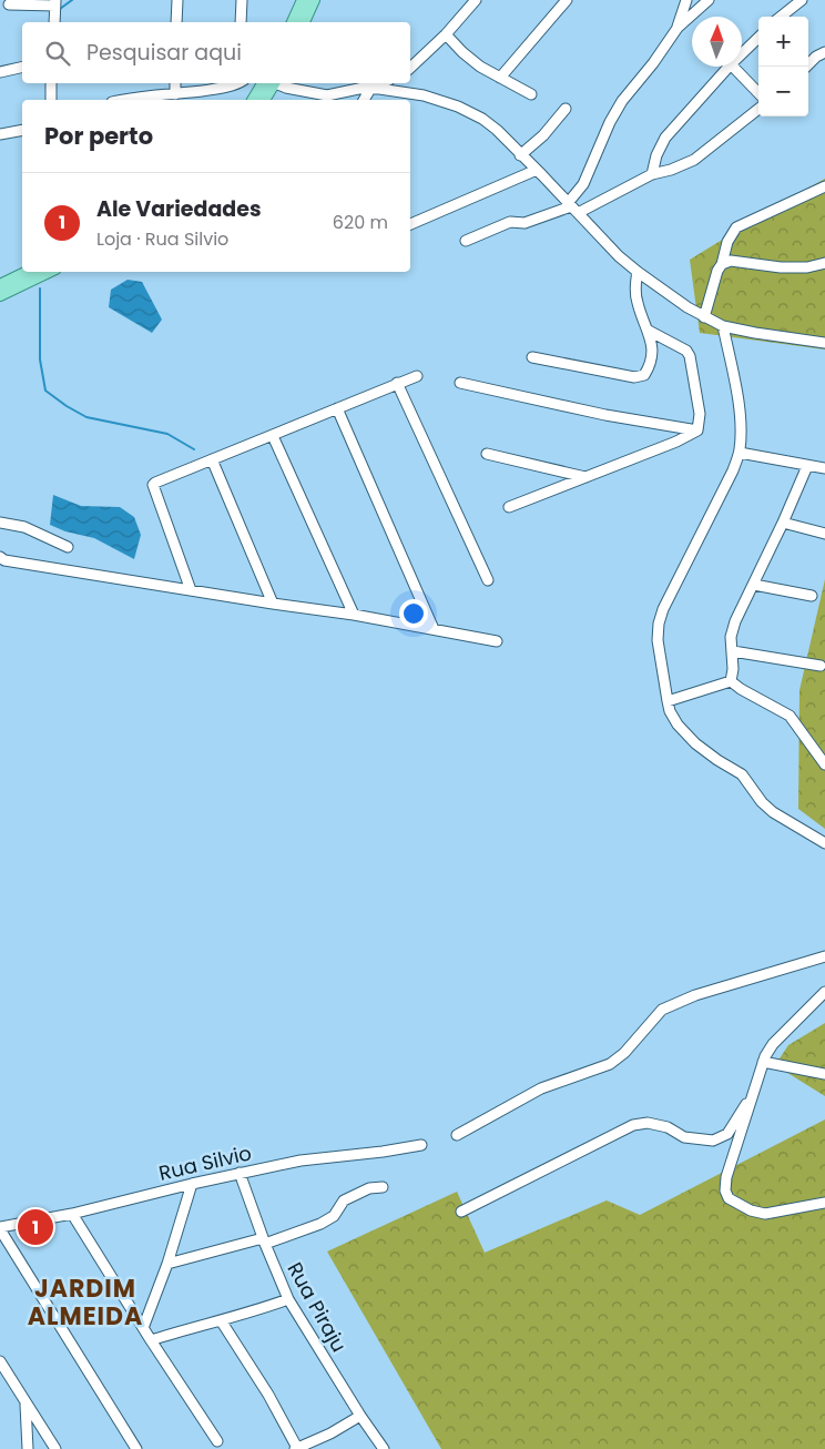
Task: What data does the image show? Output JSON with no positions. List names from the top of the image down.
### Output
{
  "streets": {
    "street": ["Rua Silvio", "Rua Piraju"]
  },
  "crossings": [
    ["Rua Silvio", "Rua Piraju"]
  ],
  "districts": ["JARDIM ALMEIDA"],
  "north": "top",
  "page": {
    "map_buttons": ["+", "−"],
    "search": "Pesquisar aqui",
    "heading": "Por perto",
    "list": [
      {
        "mark": "1",
        "name": "Ale Variedades",
        "note": "Loja · Rua Silvio",
        "value": "620 m"
      }
    ],
    "pins": "1"
  }
}
